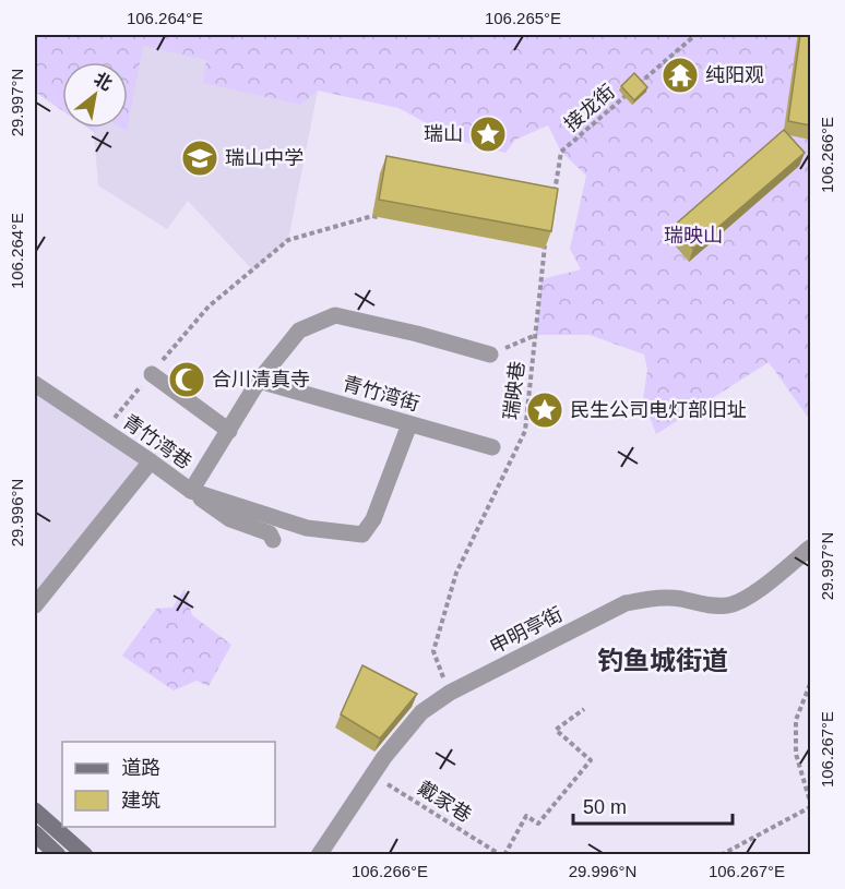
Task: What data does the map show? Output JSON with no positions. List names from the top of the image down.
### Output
{
  "streets": {
    "street": ["青竹湾街", "青竹湾巷", "申明亭街"],
    "path": ["接龙街", "瑞映巷", "戴家巷"]
  },
  "crossings": [
    ["瑞映巷", "申明亭街"],
    ["青竹湾街", "青竹湾巷"],
    ["申明亭街", "戴家巷"]
  ],
  "districts": ["钓鱼城街道"],
  "parks": ["瑞映山"],
  "places": {
    "temple": ["纯阳观"],
    "place": ["瑞山", "民生公司电灯部旧址"],
    "school or university": ["瑞山中学"],
    "mosque": ["合川清真寺"]
  },
  "legend": ["道路", "建筑"],
  "scale_bar": "50 m",
  "north": "top right",
  "coordinates": [
    "106.264°E",
    "106.265°E",
    "29.997°N",
    "106.266°E",
    "29.996°N",
    "106.267°E"
  ]
}
